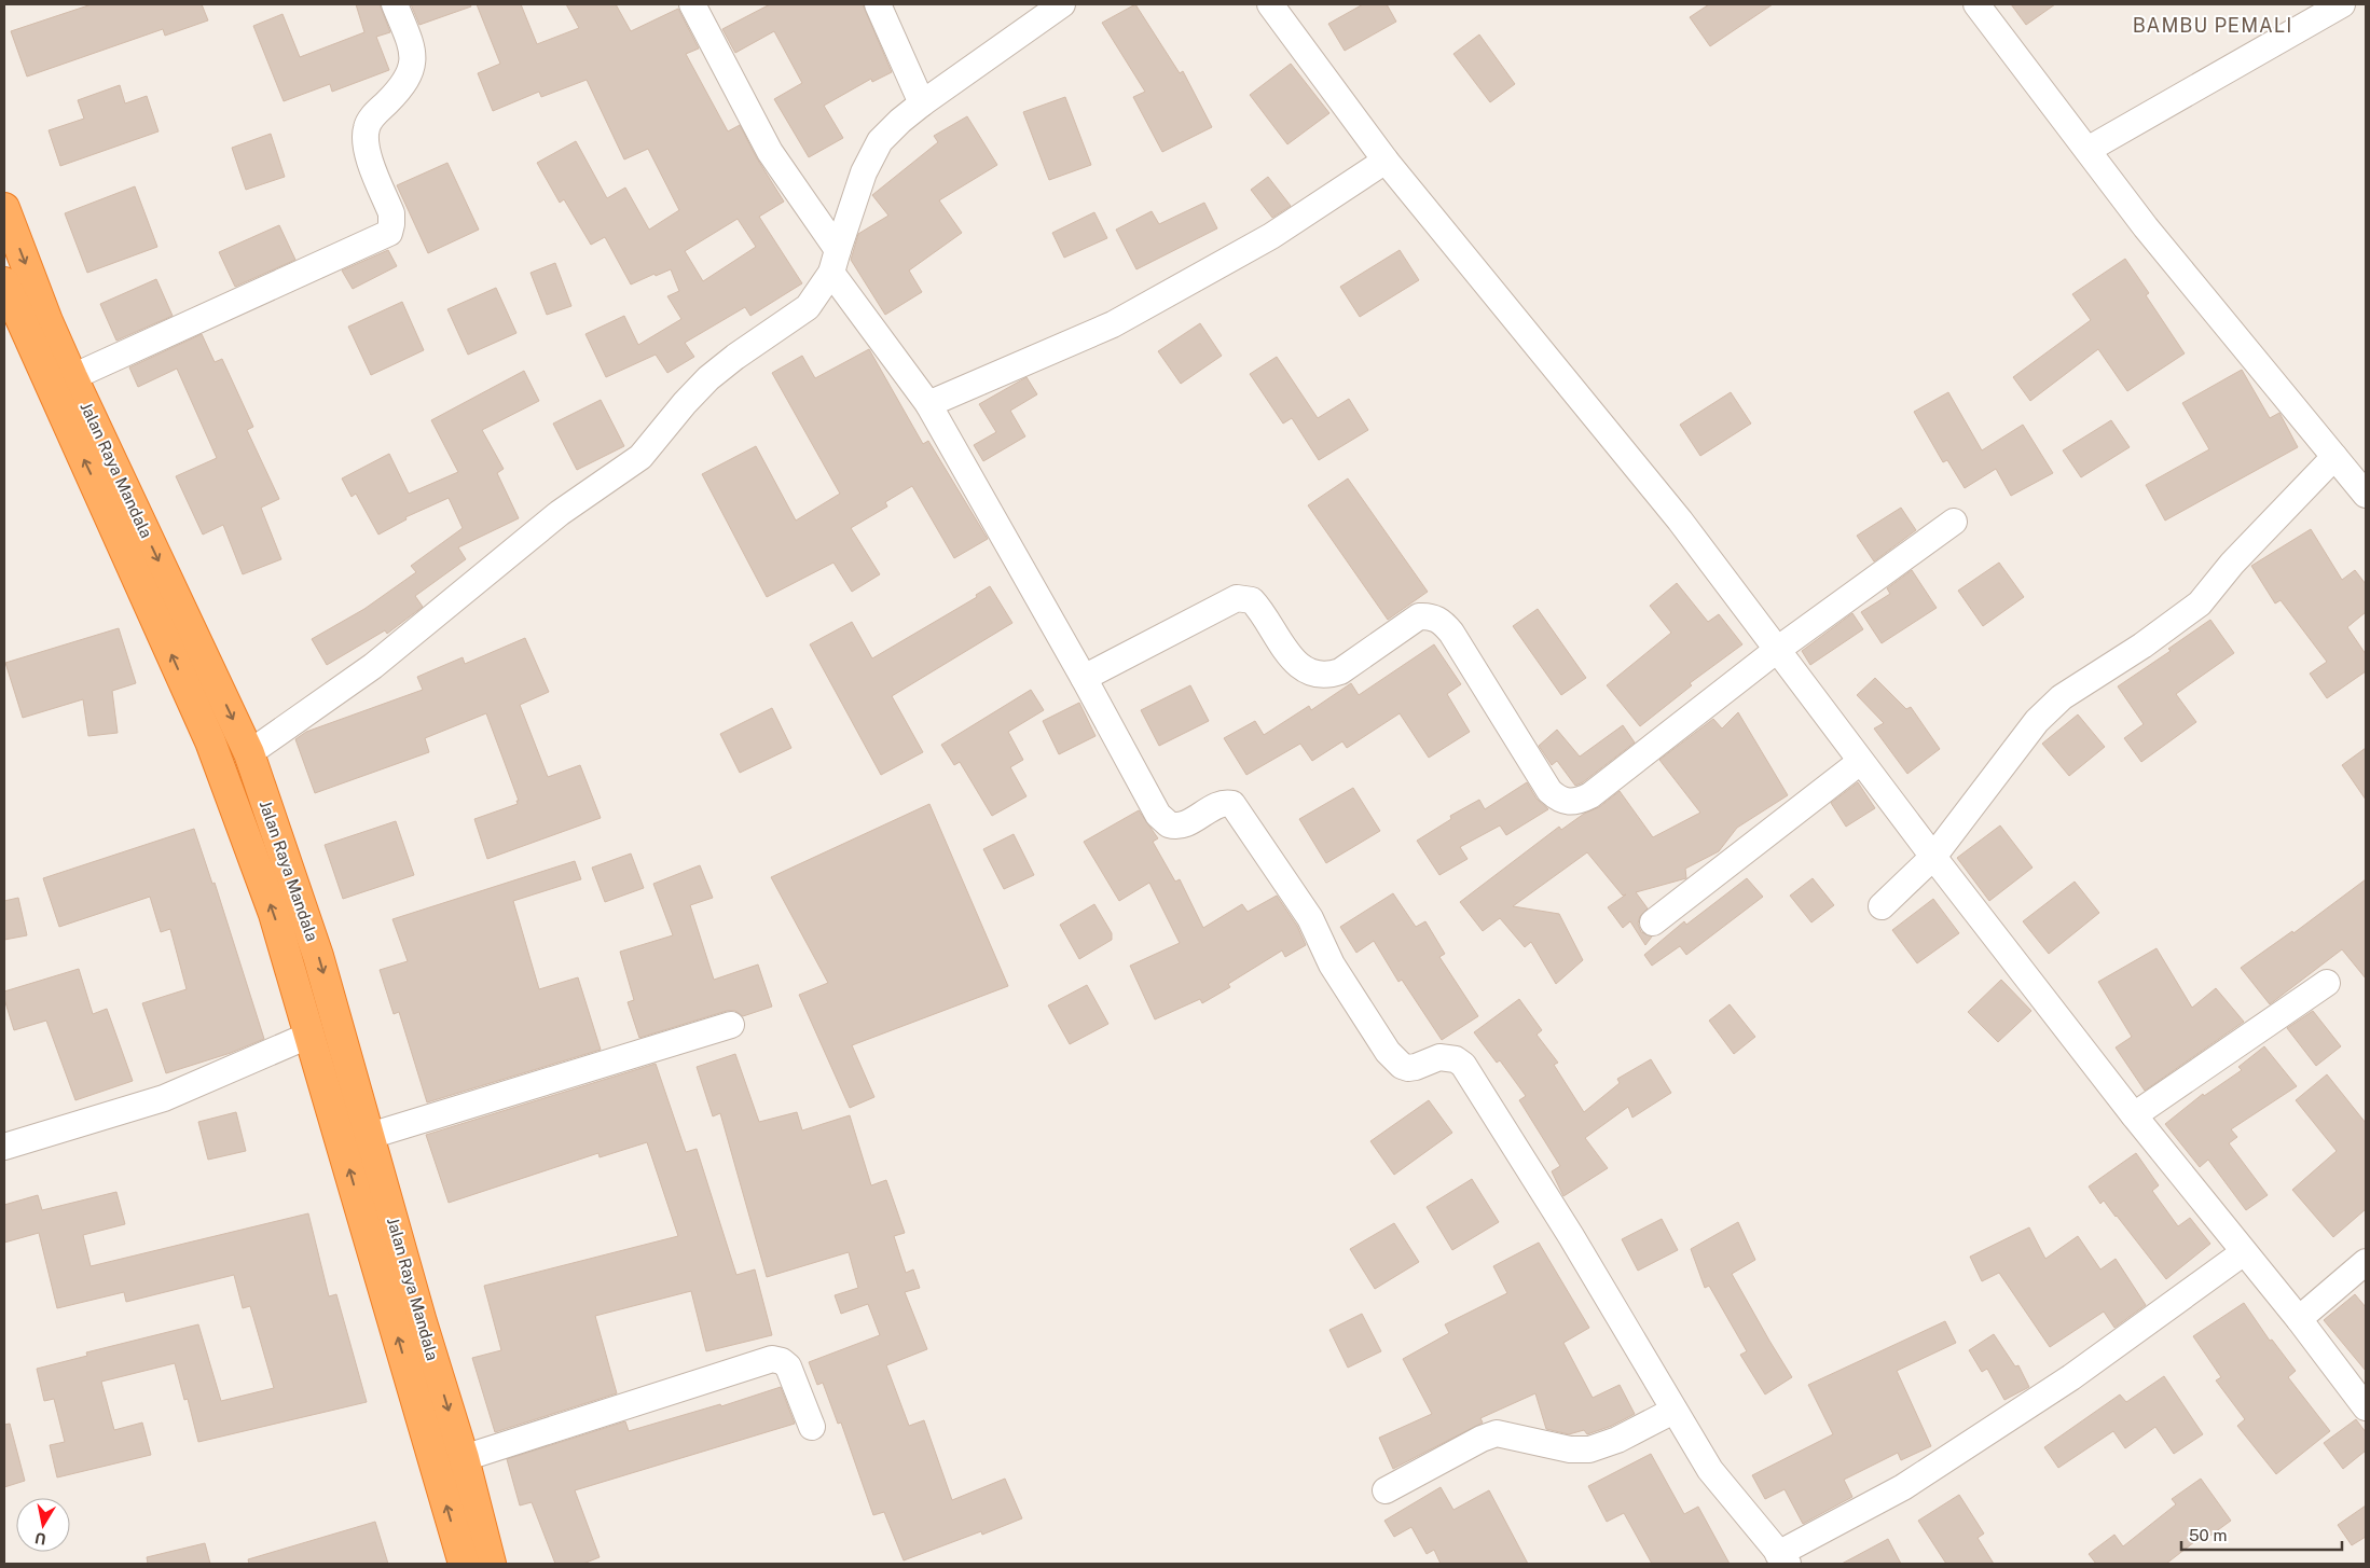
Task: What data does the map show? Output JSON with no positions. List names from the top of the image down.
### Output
{
  "streets": {
    "highway": ["Jalan Raya Mandala"]
  },
  "districts": ["BAMBU PEMALI"],
  "scale_bar": "50 m",
  "north": "bottom"
}
